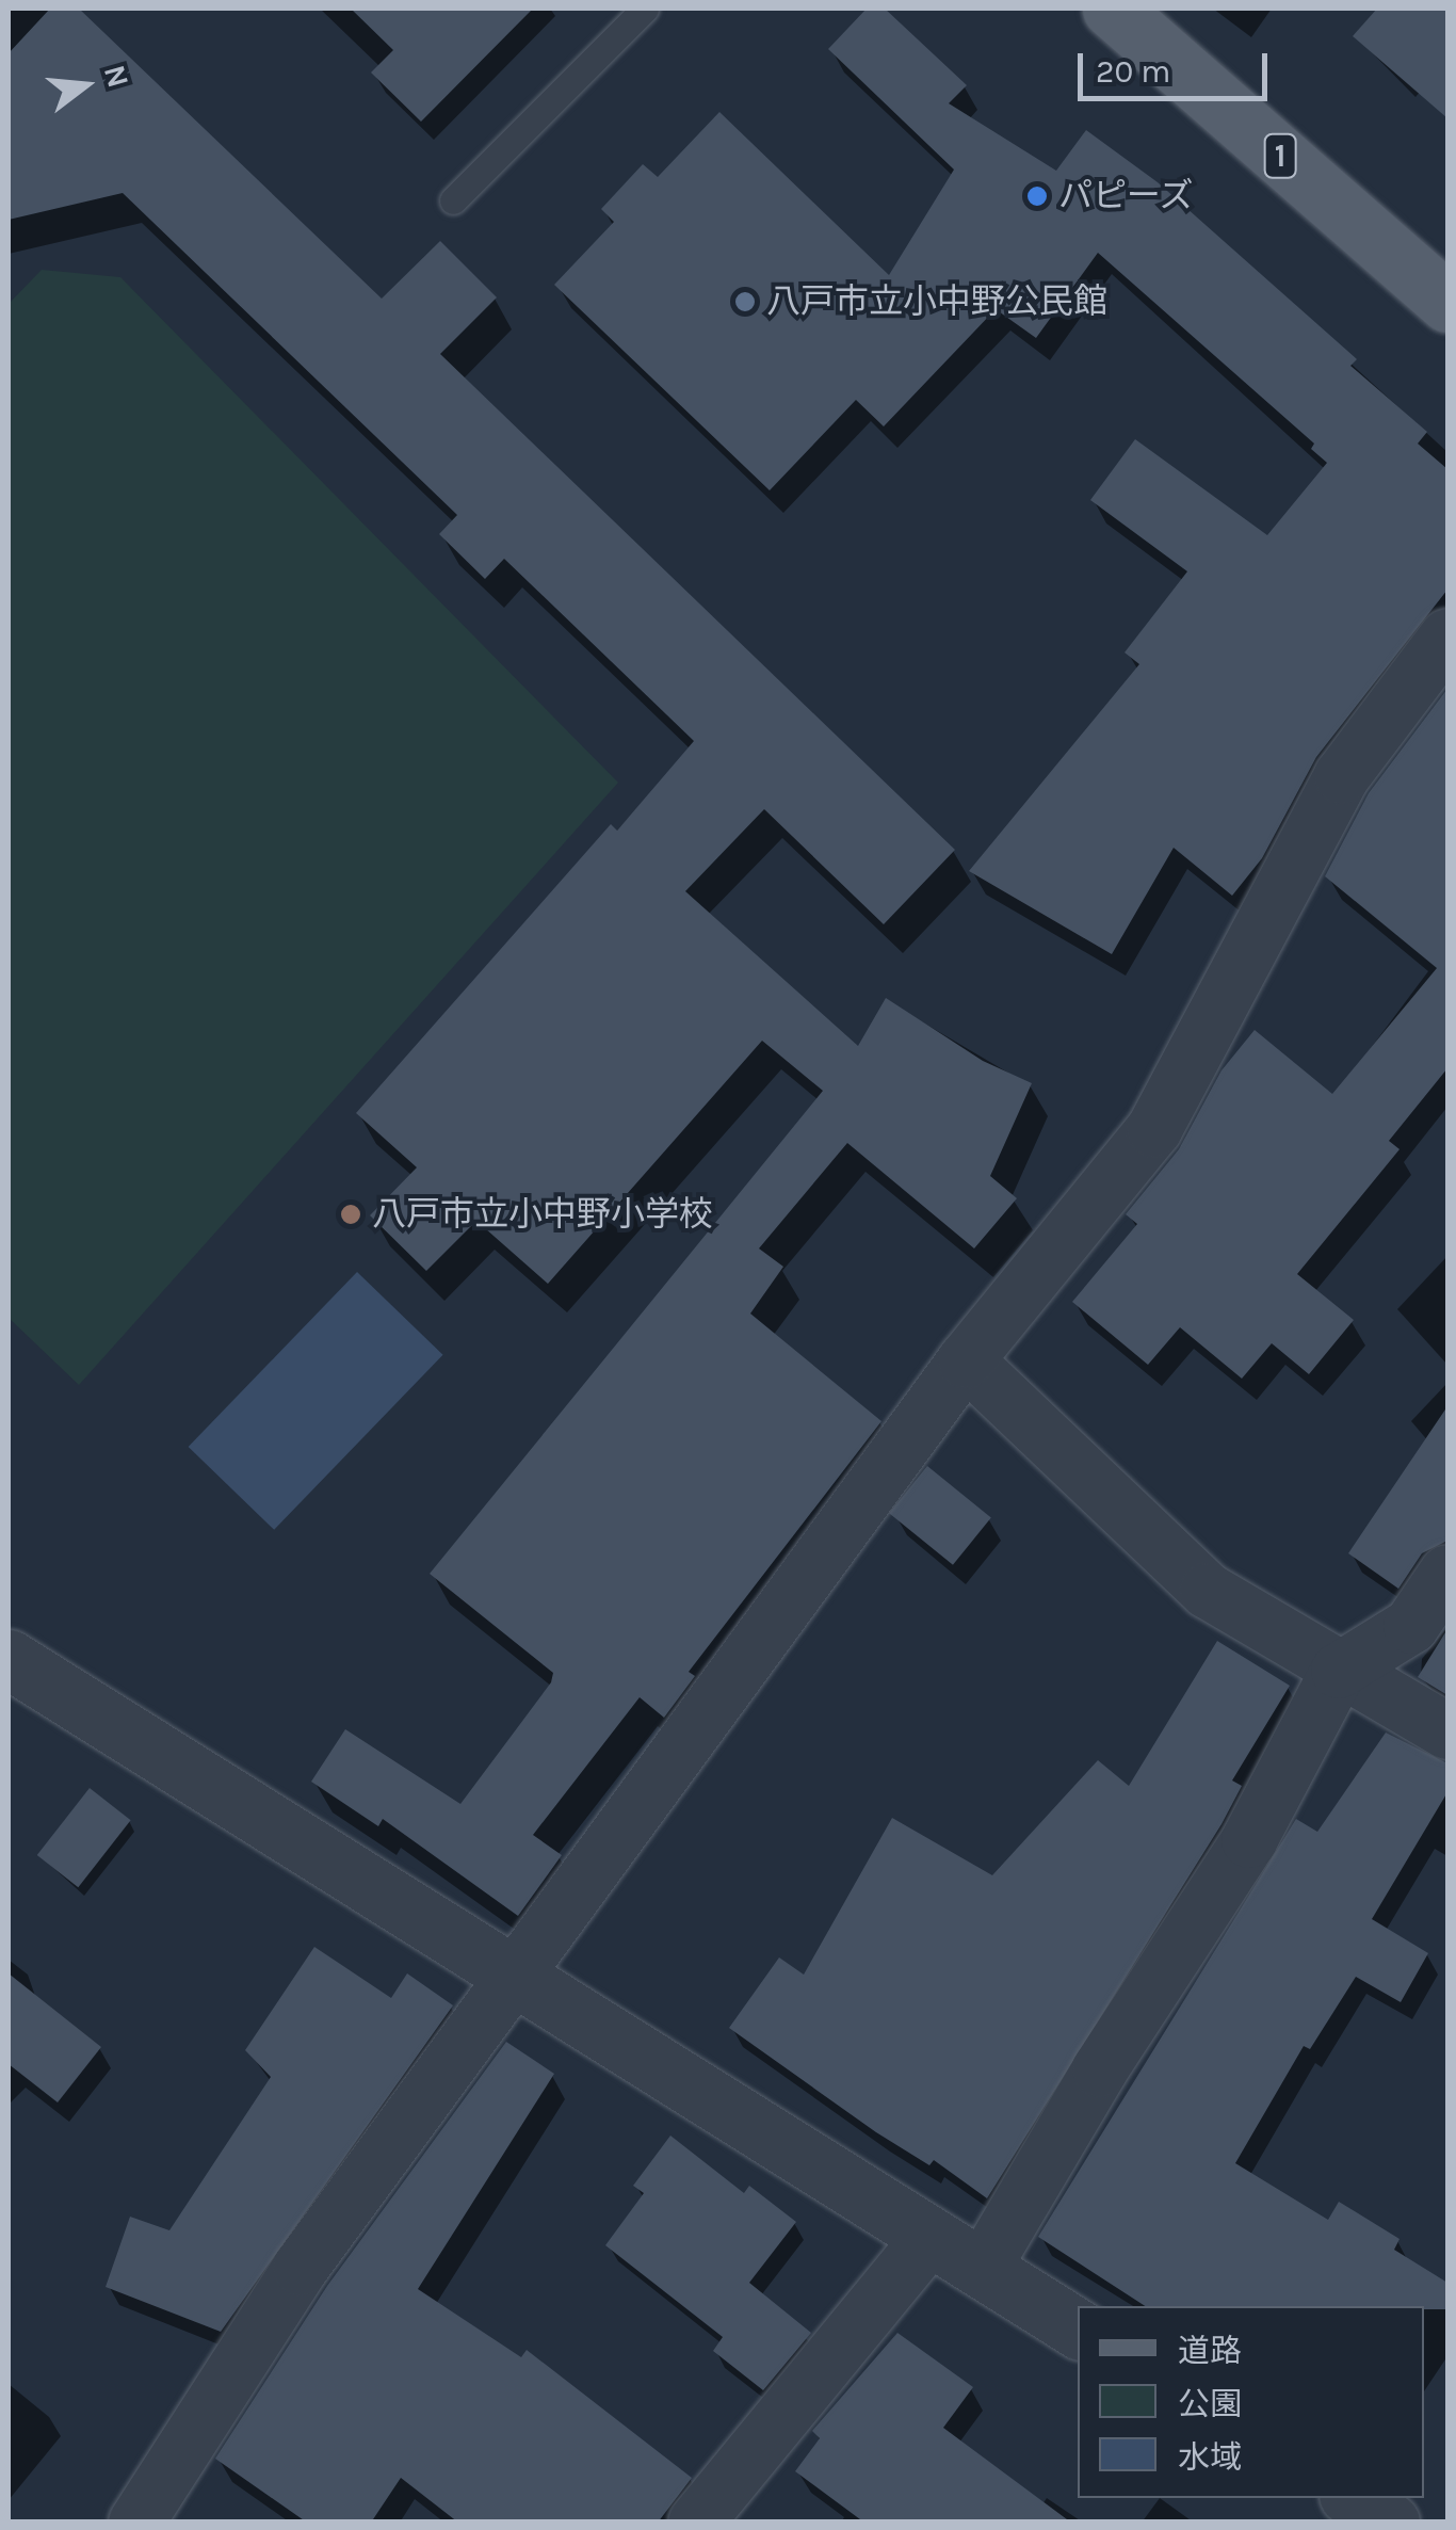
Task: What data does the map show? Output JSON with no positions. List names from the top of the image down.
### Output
{
  "streets": {
    "main road": ["1"]
  },
  "places": ["パピーズ", "八戸市立小中野公民館", "八戸市立小中野小学校"],
  "legend": ["道路", "公園", "水域"],
  "scale_bar": "20 m",
  "north": "right"
}
